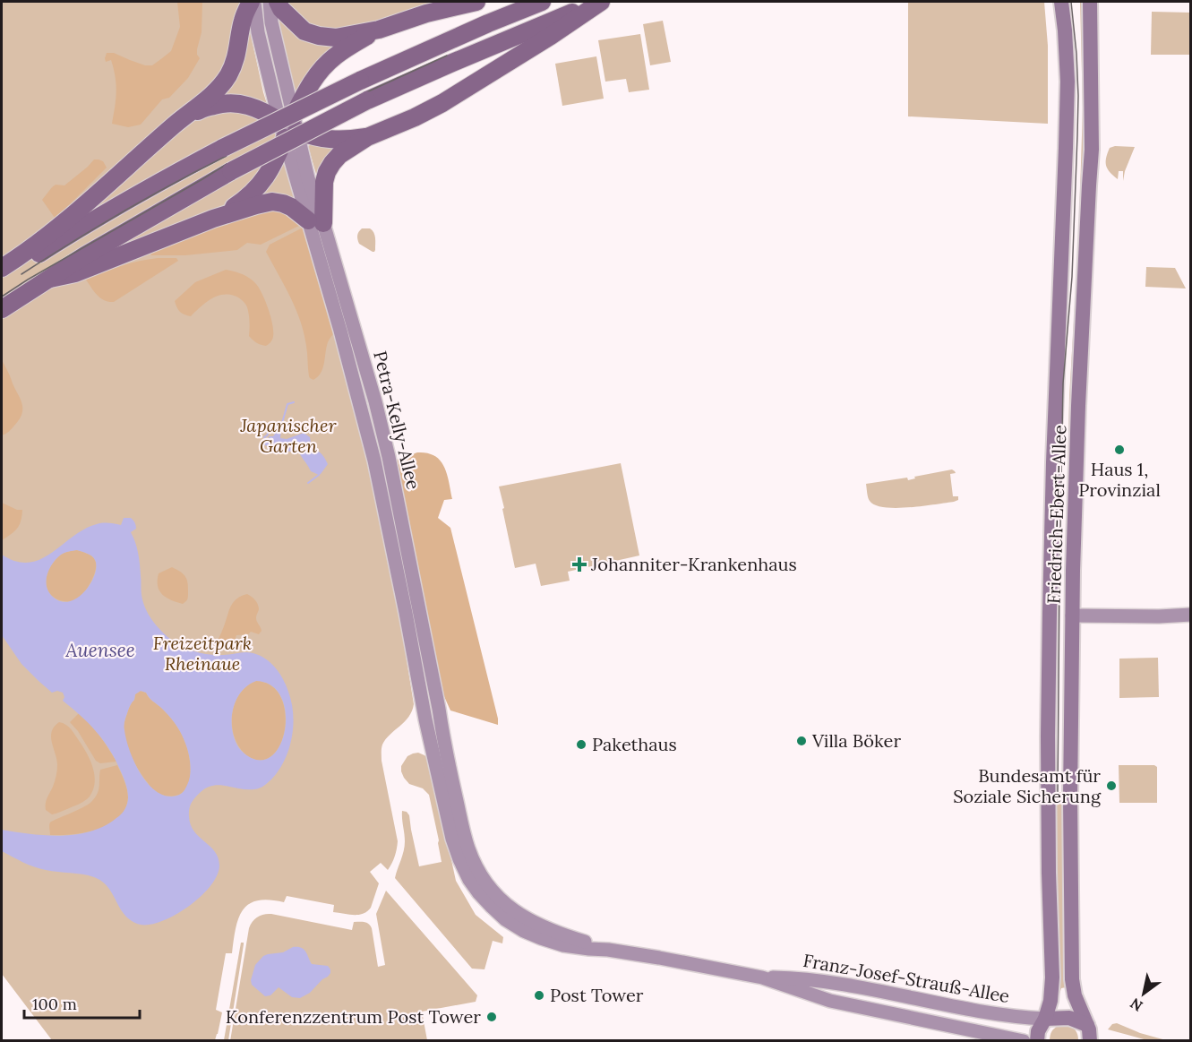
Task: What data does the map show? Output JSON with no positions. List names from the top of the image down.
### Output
{
  "streets": {
    "main road": ["Petra-Kelly-Allee", "Friedrich-Ebert-Allee", "Franz-Josef-Strauß-Allee"]
  },
  "crossings": [
    ["Petra-Kelly-Allee", "Franz-Josef-Strauß-Allee"],
    ["Friedrich-Ebert-Allee", "Franz-Josef-Strauß-Allee"]
  ],
  "water": ["Auensee"],
  "parks": ["Japanischer Garten", "Freizeitpark Rheinaue"],
  "places": {
    "other": [
      "Haus 1, Provinzial",
      "Villa Böker",
      "Pakethaus",
      "Bundesamt für Soziale Sicherung",
      "Post Tower",
      "Konferenzzentrum Post Tower"
    ],
    "health": ["Johanniter-Krankenhaus"]
  },
  "scale_bar": "100 m",
  "north": "bottom left"
}
